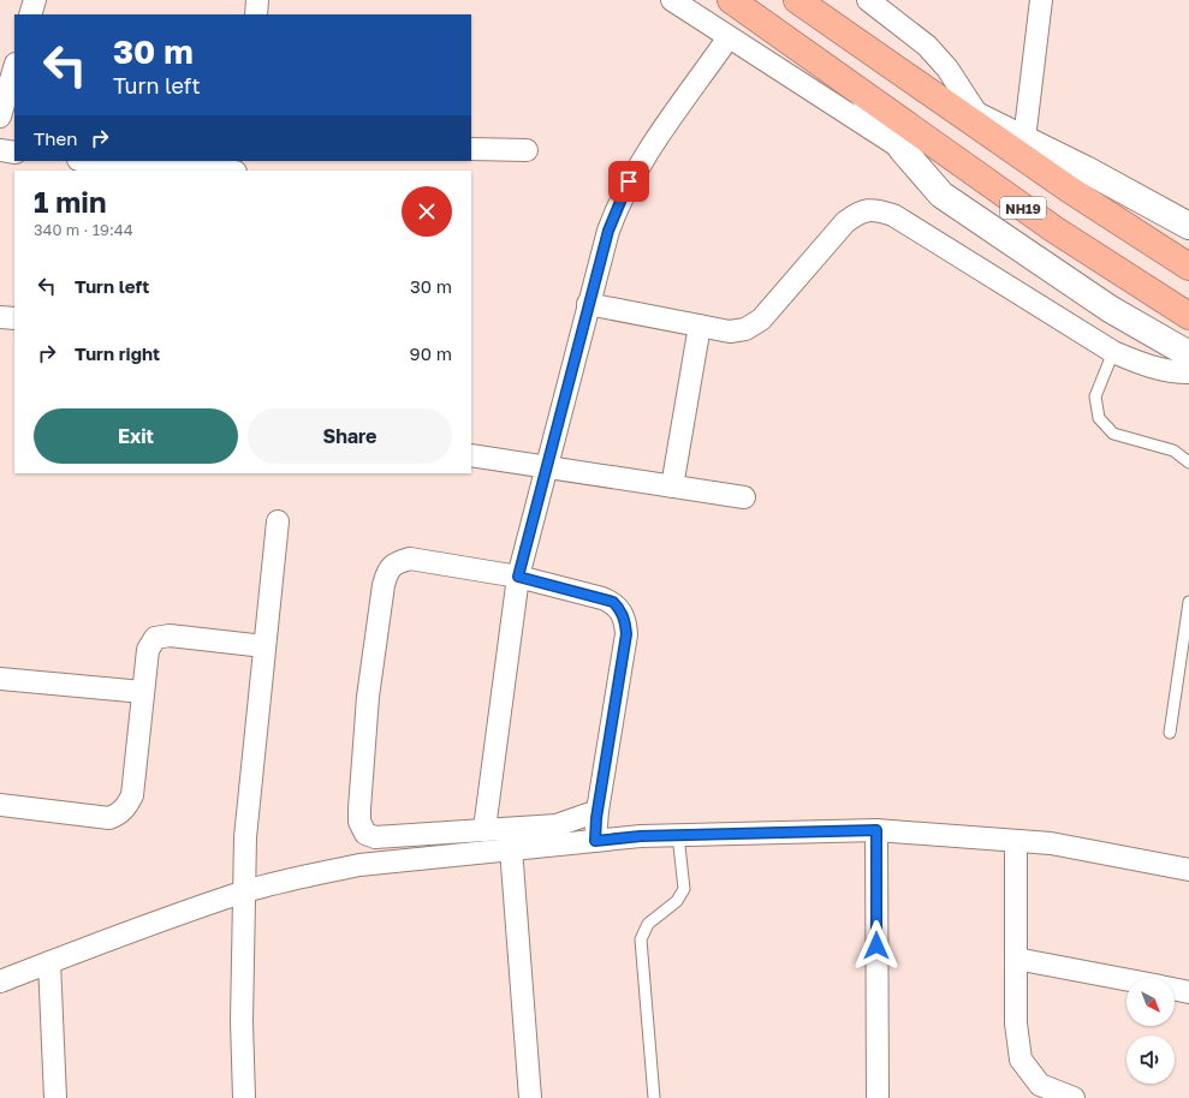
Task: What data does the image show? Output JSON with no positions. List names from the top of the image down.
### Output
{
  "streets": {
    "highway": ["NH19"]
  },
  "north": "bottom right",
  "page": {
    "turn": ["30 m", "Turn left"],
    "then": "Then",
    "heading": ["1 min", "340 m · 19:44"],
    "list": [
      {
        "name": "Turn left",
        "value": "30 m"
      },
      {
        "name": "Turn right",
        "value": "90 m"
      }
    ],
    "buttons": ["Exit", "Share"]
  }
}
